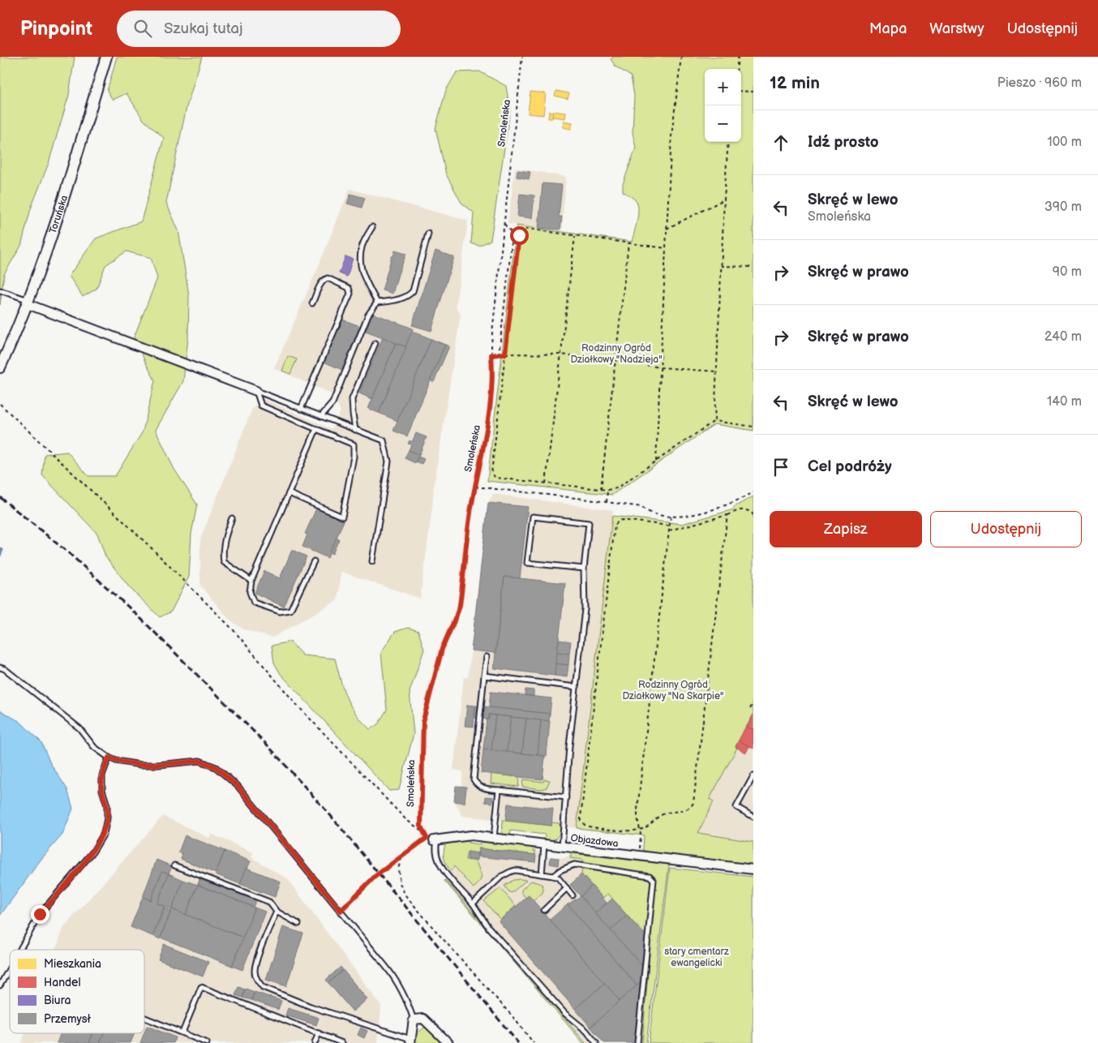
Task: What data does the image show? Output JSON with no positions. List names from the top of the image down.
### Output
{
  "streets": {
    "street": ["Toruńska", "Objazdowa"],
    "path": ["Smoleńska"]
  },
  "crossings": [
    ["Smoleńska", "Objazdowa"]
  ],
  "parks": ["Rodzinny Ogród Działkowy \"Nadzieja\"", "Rodzinny Ogród Działkowy \"Na Skarpie\"", "stary cmentarz ewangelicki"],
  "legend": [
    "Mieszkania",
    "Handel",
    "Biura",
    "Przemysł"
  ],
  "page": {
    "header": "Pinpoint",
    "search": "Szukaj tutaj",
    "nav": ["Mapa", "Warstwy", "Udostępnij"],
    "heading": ["12 min", "Pieszo · 960 m"],
    "map_buttons": ["+", "−"],
    "list": [
      ["Idź prosto", "100 m"],
      ["Skręć w lewo", "Smoleńska", "390 m"],
      ["Skręć w prawo", "90 m"],
      ["Skręć w prawo", "240 m"],
      ["Skręć w lewo", "140 m"],
      "Cel podróży"
    ],
    "buttons": ["Zapisz", "Udostępnij"]
  }
}
